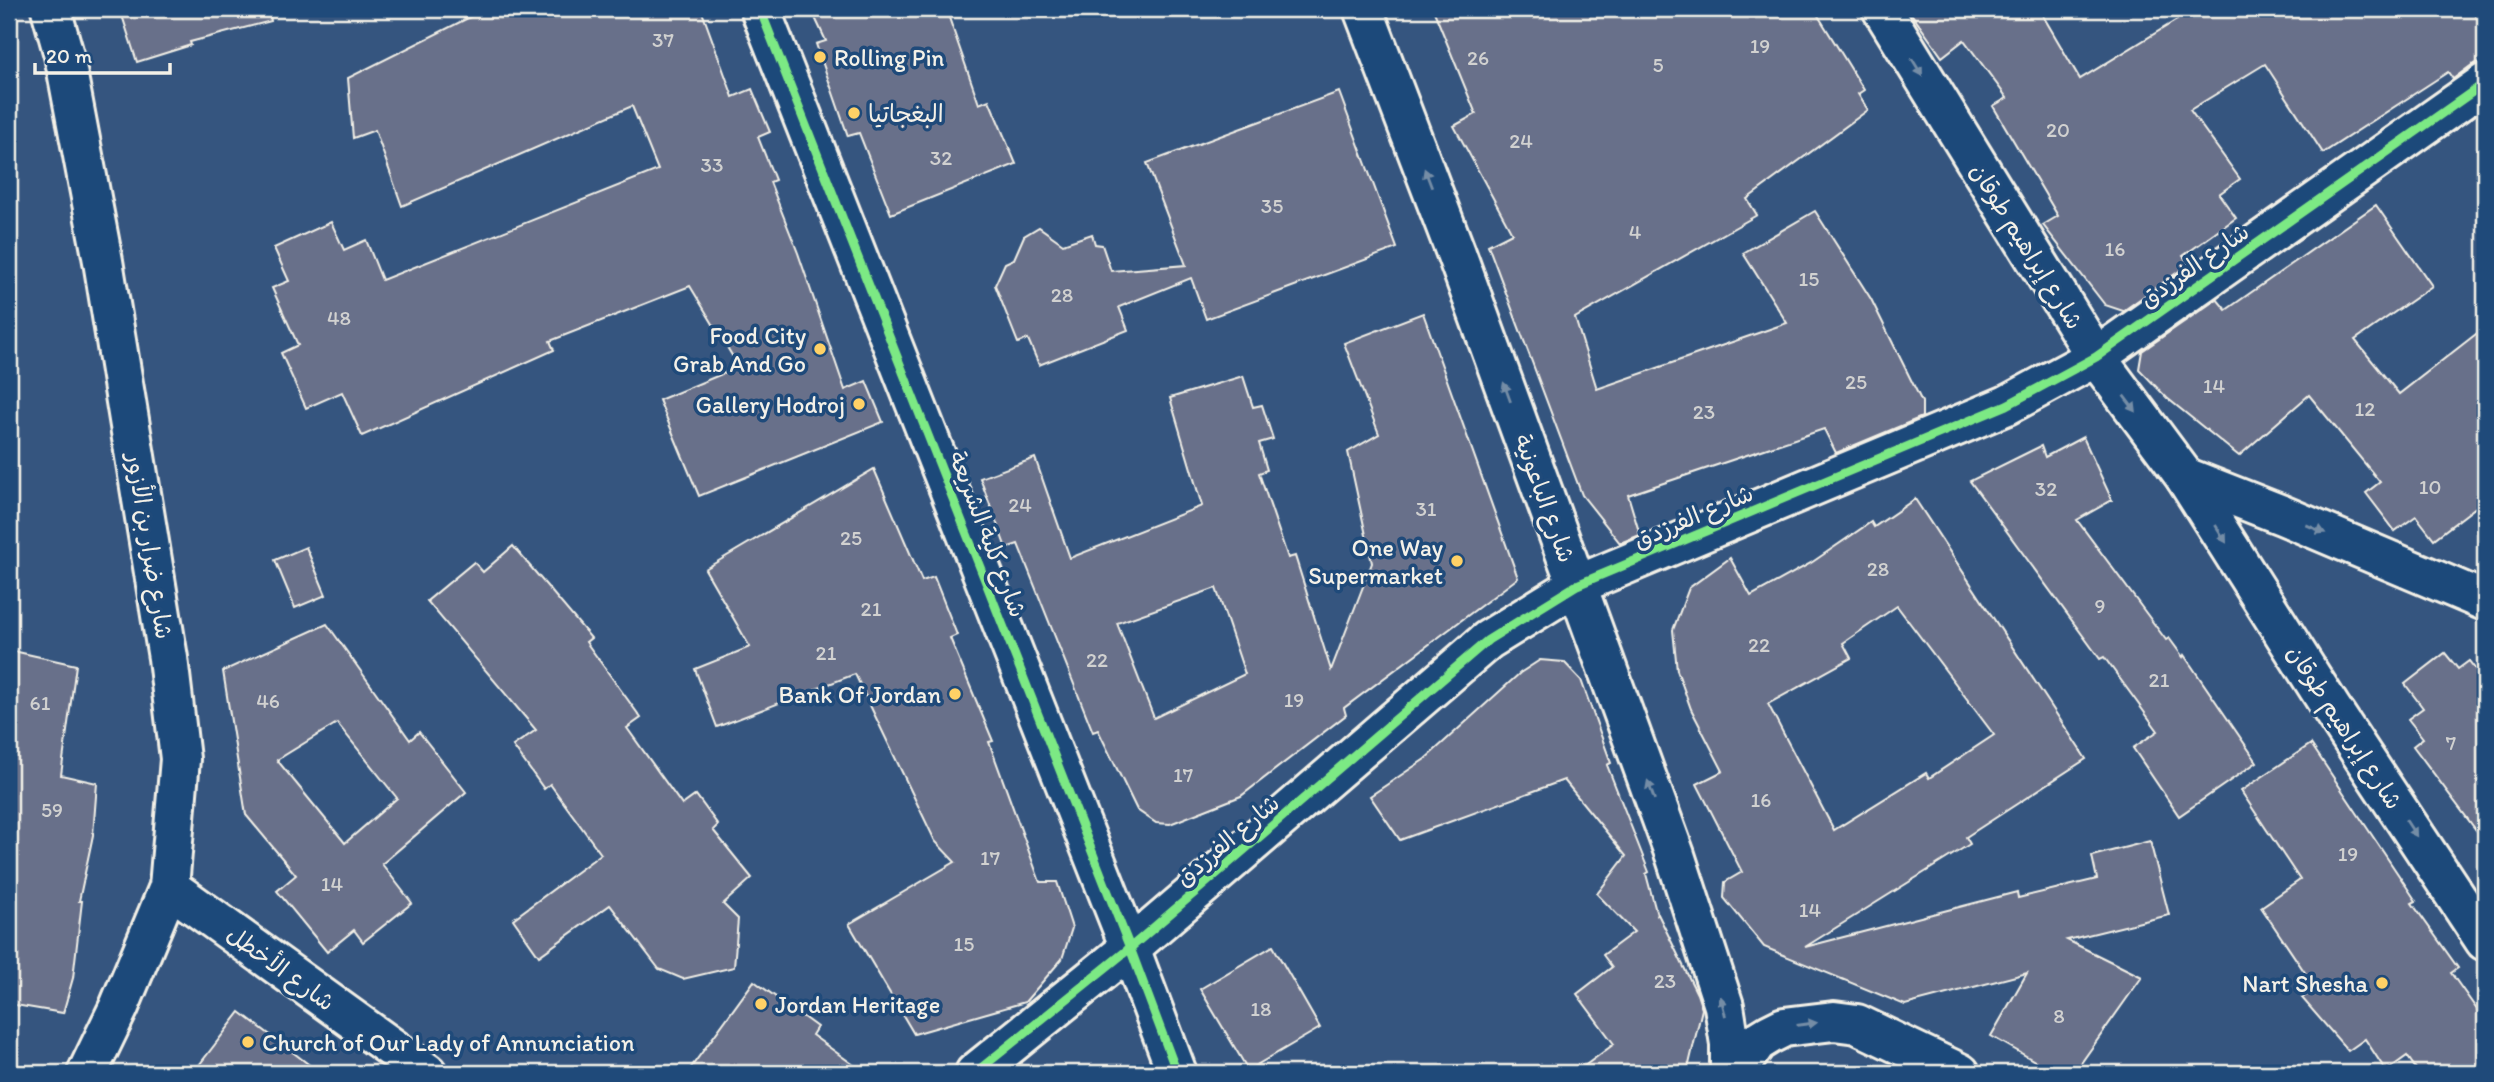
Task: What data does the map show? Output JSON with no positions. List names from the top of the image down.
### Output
{
  "streets": {
    "street": [
      "شارع إبراهيم طوقان",
      "شارع الفرزدق",
      "شارع الباعونية",
      "شارع كلية الشريعة",
      "شارع ضرار بن الأزور",
      "شارع الأخطل"
    ]
  },
  "crossings": [
    ["شارع إبراهيم طوقان", "شارع الفرزدق"],
    ["شارع الفرزدق", "شارع الباعونية"],
    ["شارع الفرزدق", "شارع كلية الشريعة"],
    ["شارع ضرار بن الأزور", "شارع الأخطل"]
  ],
  "one_way": ["شارع إبراهيم طوقان", "شارع الباعونية"],
  "places": [
    "Rolling Pin",
    "البغجاتيا",
    "Food City Grab And Go",
    "Gallery Hodroj",
    "One Way Supermarket",
    "Bank Of Jordan",
    "Nart Shesha",
    "Jordan Heritage",
    "Church of Our Lady of Annunciation"
  ],
  "house_numbers": [
    "37",
    "19",
    "26",
    "5",
    "20",
    "24",
    "32",
    "33",
    "35",
    "4",
    "16",
    "15",
    "28",
    "48",
    "25",
    "14",
    "12",
    "23",
    "10",
    "32",
    "24",
    "31",
    "25",
    "28",
    "9",
    "21",
    "22",
    "21",
    "22",
    "21",
    "19",
    "46",
    "61",
    "7",
    "17",
    "16",
    "59",
    "19",
    "17",
    "14",
    "14",
    "15",
    "23",
    "18",
    "8"
  ],
  "scale_bar": "20 m"
}
